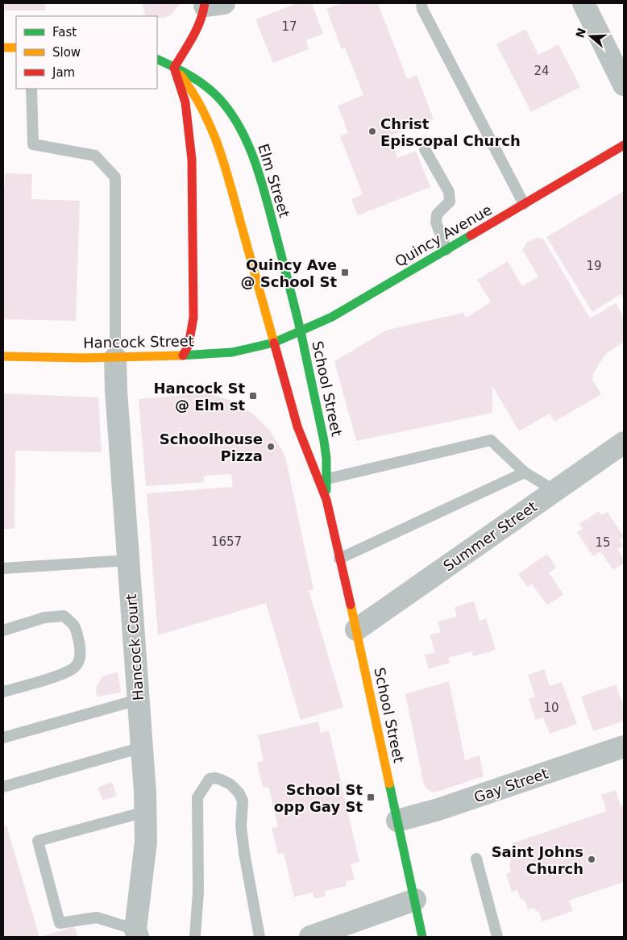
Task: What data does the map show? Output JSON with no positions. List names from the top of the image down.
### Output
{
  "streets": {
    "main road": [
      "Elm Street",
      "Quincy Avenue",
      "Hancock Street",
      "School Street"
    ],
    "street": ["Summer Street", "Hancock Court", "Gay Street"]
  },
  "crossings": [
    ["Elm Street", "Quincy Avenue"],
    ["Elm Street", "School Street"],
    ["Quincy Avenue", "Hancock Street"],
    ["Quincy Avenue", "School Street"],
    ["Hancock Street", "School Street"],
    ["Hancock Street", "Hancock Court"],
    ["School Street", "Summer Street"],
    ["School Street", "Gay Street"]
  ],
  "places": {
    "other": ["Christ Episcopal Church", "Schoolhouse Pizza", "Saint Johns Church"],
    "transit": ["Quincy Ave @ School St", "Hancock St @ Elm st", "School St opp Gay St"]
  },
  "house_numbers": [
    "17",
    "24",
    "19",
    "1657",
    "15",
    "10"
  ],
  "legend": ["Fast", "Slow", "Jam"],
  "north": "left"
}
